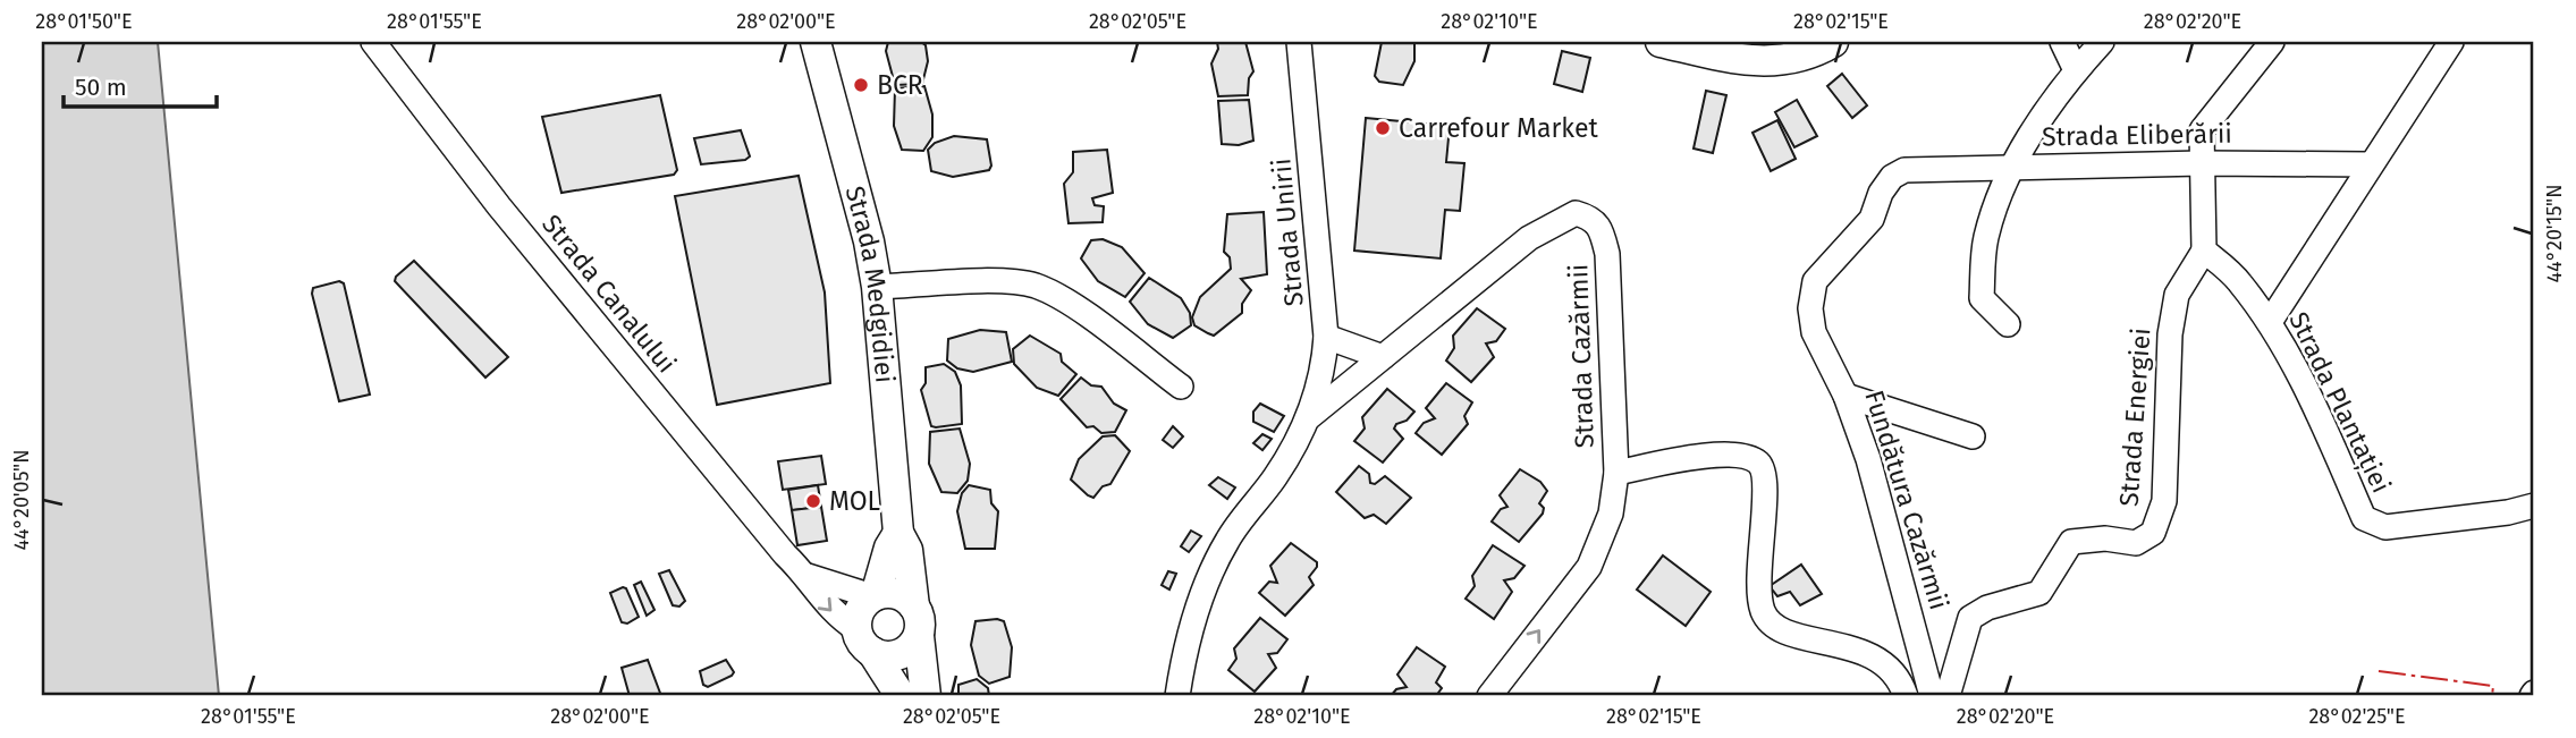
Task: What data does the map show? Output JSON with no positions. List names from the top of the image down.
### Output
{
  "streets": {
    "main road": ["Strada Medgidiei"],
    "street": [
      "Strada Eliberării",
      "Strada Unirii",
      "Strada Canalului",
      "Strada Cazărmii",
      "Strada Plantației",
      "Strada Energiei",
      "Fundătura Cazărmii"
    ]
  },
  "crossings": [
    ["Strada Eliberării", "Fundătura Cazărmii"],
    ["Strada Unirii", "Strada Cazărmii"],
    ["Strada Medgidiei", "Strada Canalului"],
    ["Strada Plantației", "Strada Energiei"]
  ],
  "places": ["BCR", "Carrefour Market", "MOL"],
  "scale_bar": "50 m",
  "coordinates": [
    "28°01'50\"E",
    "28°01'55\"E",
    "28°02'00\"E",
    "28°02'05\"E",
    "28°02'10\"E",
    "28°02'15\"E",
    "28°02'20\"E",
    "44°20'15\"N",
    "44°20'05\"N",
    "28°02'25\"E"
  ]
}
